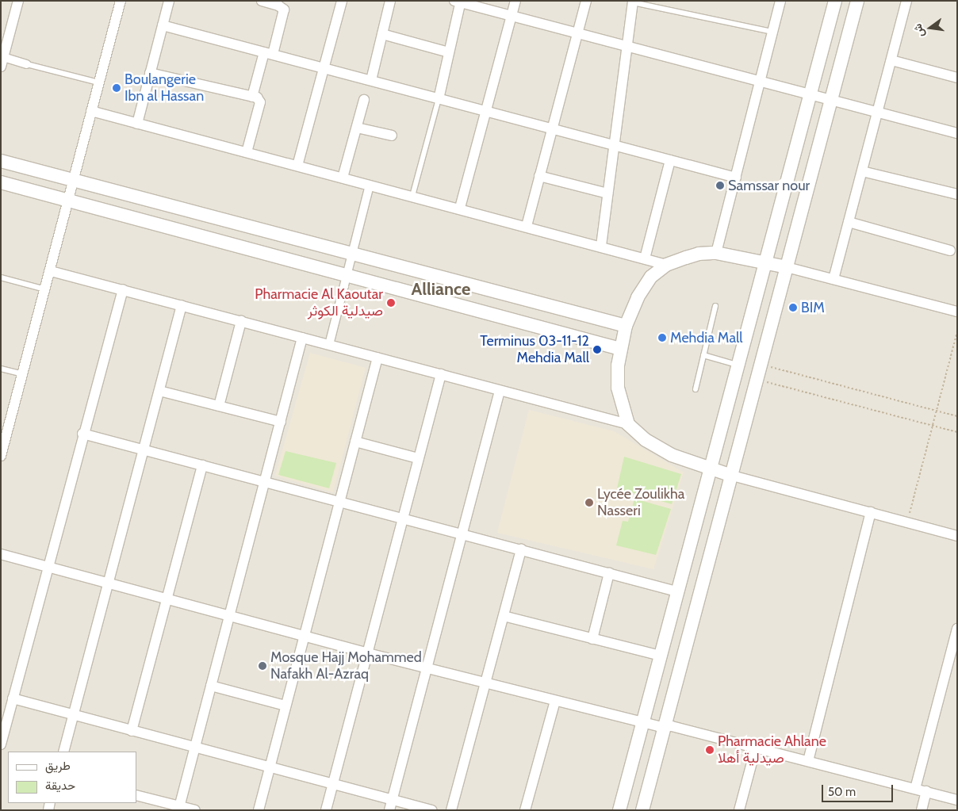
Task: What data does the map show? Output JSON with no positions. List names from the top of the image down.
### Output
{
  "districts": ["Alliance"],
  "places": [
    "Boulangerie Ibn al Hassan",
    "Samssar nour",
    "Pharmacie Al Kaoutar صيدلية الكوثر",
    "BIM",
    "Mehdia Mall",
    "Terminus 03-11-12 Mehdia Mall",
    "Lycée Zoulikha Nasseri",
    "Mosque Hajj Mohammed Nafakh Al-Azraq",
    "Pharmacie Ahlane صيدلية أهلا"
  ],
  "legend": ["طريق", "حديقة"],
  "scale_bar": "50 m",
  "north": "left"
}
